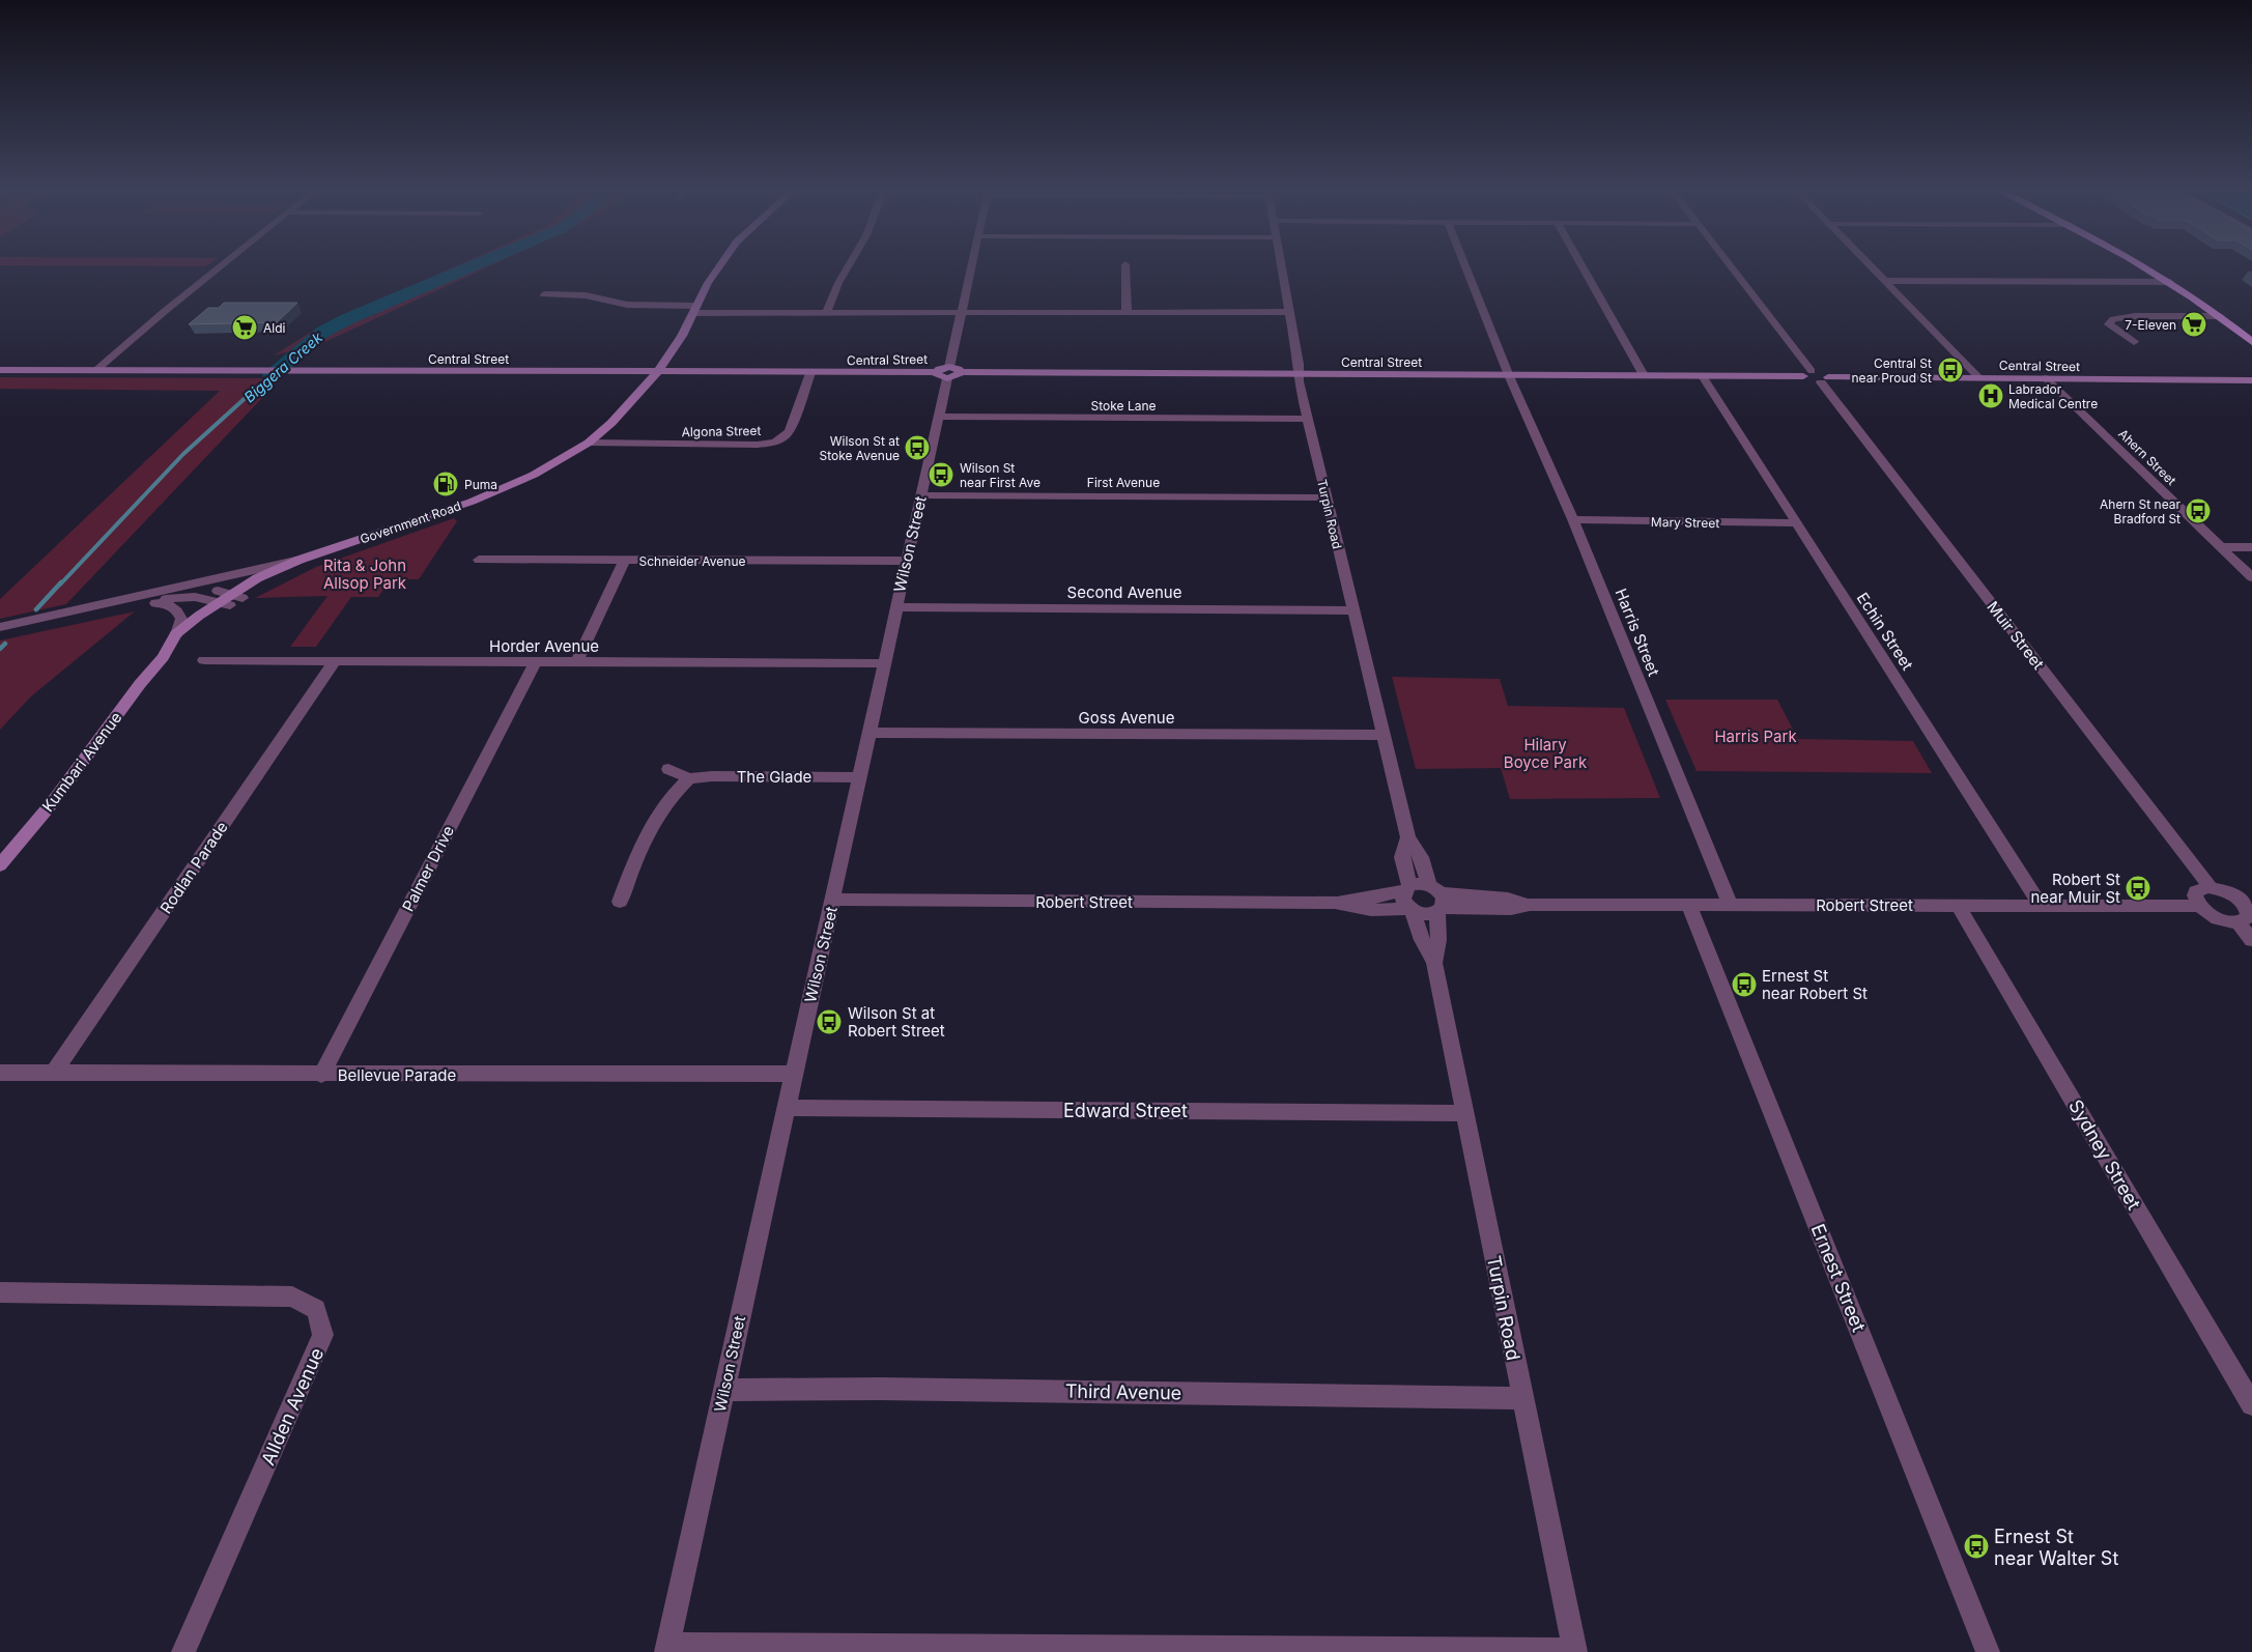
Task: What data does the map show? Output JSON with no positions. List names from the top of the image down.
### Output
{
  "streets": {
    "main road": ["Central Street", "Government Road", "Kumbari Avenue"],
    "street": [
      "Stoke Lane",
      "Algona Street",
      "Ahern Street",
      "First Avenue",
      "Turpin Road",
      "Mary Street",
      "Wilson Street",
      "Schneider Avenue",
      "Second Avenue",
      "Echin Street",
      "Harris Street",
      "Muir Street",
      "Horder Avenue",
      "Goss Avenue",
      "The Glade",
      "Rodlan Parade",
      "Palmer Drive",
      "Robert Street",
      "Bellevue Parade",
      "Edward Street",
      "Sydney Street",
      "Ernest Street",
      "Third Avenue",
      "Allden Avenue"
    ]
  },
  "crossings": [
    ["Central Street", "Algona Street"],
    ["Central Street", "Ahern Street"],
    ["Central Street", "Turpin Road"],
    ["Central Street", "Government Road"],
    ["Central Street", "Wilson Street"],
    ["Central Street", "Echin Street"],
    ["Central Street", "Harris Street"],
    ["Central Street", "Muir Street"],
    ["Stoke Lane", "Turpin Road"],
    ["Stoke Lane", "Wilson Street"],
    ["Algona Street", "Government Road"],
    ["First Avenue", "Turpin Road"],
    ["First Avenue", "Wilson Street"],
    ["Turpin Road", "Second Avenue"],
    ["Turpin Road", "Goss Avenue"],
    ["Turpin Road", "Robert Street"],
    ["Turpin Road", "Edward Street"],
    ["Turpin Road", "Third Avenue"],
    ["Government Road", "Kumbari Avenue"],
    ["Mary Street", "Echin Street"],
    ["Mary Street", "Harris Street"],
    ["Wilson Street", "Schneider Avenue"],
    ["Wilson Street", "Second Avenue"],
    ["Wilson Street", "Horder Avenue"],
    ["Wilson Street", "Goss Avenue"],
    ["Wilson Street", "The Glade"],
    ["Wilson Street", "Robert Street"],
    ["Wilson Street", "Bellevue Parade"],
    ["Wilson Street", "Edward Street"],
    ["Wilson Street", "Third Avenue"],
    ["Echin Street", "Robert Street"],
    ["Harris Street", "Robert Street"],
    ["Horder Avenue", "Rodlan Parade"],
    ["Horder Avenue", "Palmer Drive"],
    ["Rodlan Parade", "Bellevue Parade"],
    ["Palmer Drive", "Bellevue Parade"],
    ["Robert Street", "Sydney Street"],
    ["Robert Street", "Ernest Street"]
  ],
  "water": ["Biggera Creek"],
  "parks": ["Rita & John Allsop Park", "Harris Park", "Hilary Boyce Park"],
  "places": {
    "supermarket": ["7-Eleven", "Aldi"],
    "bus stop": [
      "Central St near Proud St",
      "Wilson St at Stoke Avenue",
      "Wilson St near First Ave",
      "Ahern St near Bradford St",
      "Robert St near Muir St",
      "Ernest St near Robert St",
      "Wilson St at Robert Street",
      "Ernest St near Walter St"
    ],
    "hospital": ["Labrador Medical Centre"],
    "fuel station": ["Puma"]
  }
}
